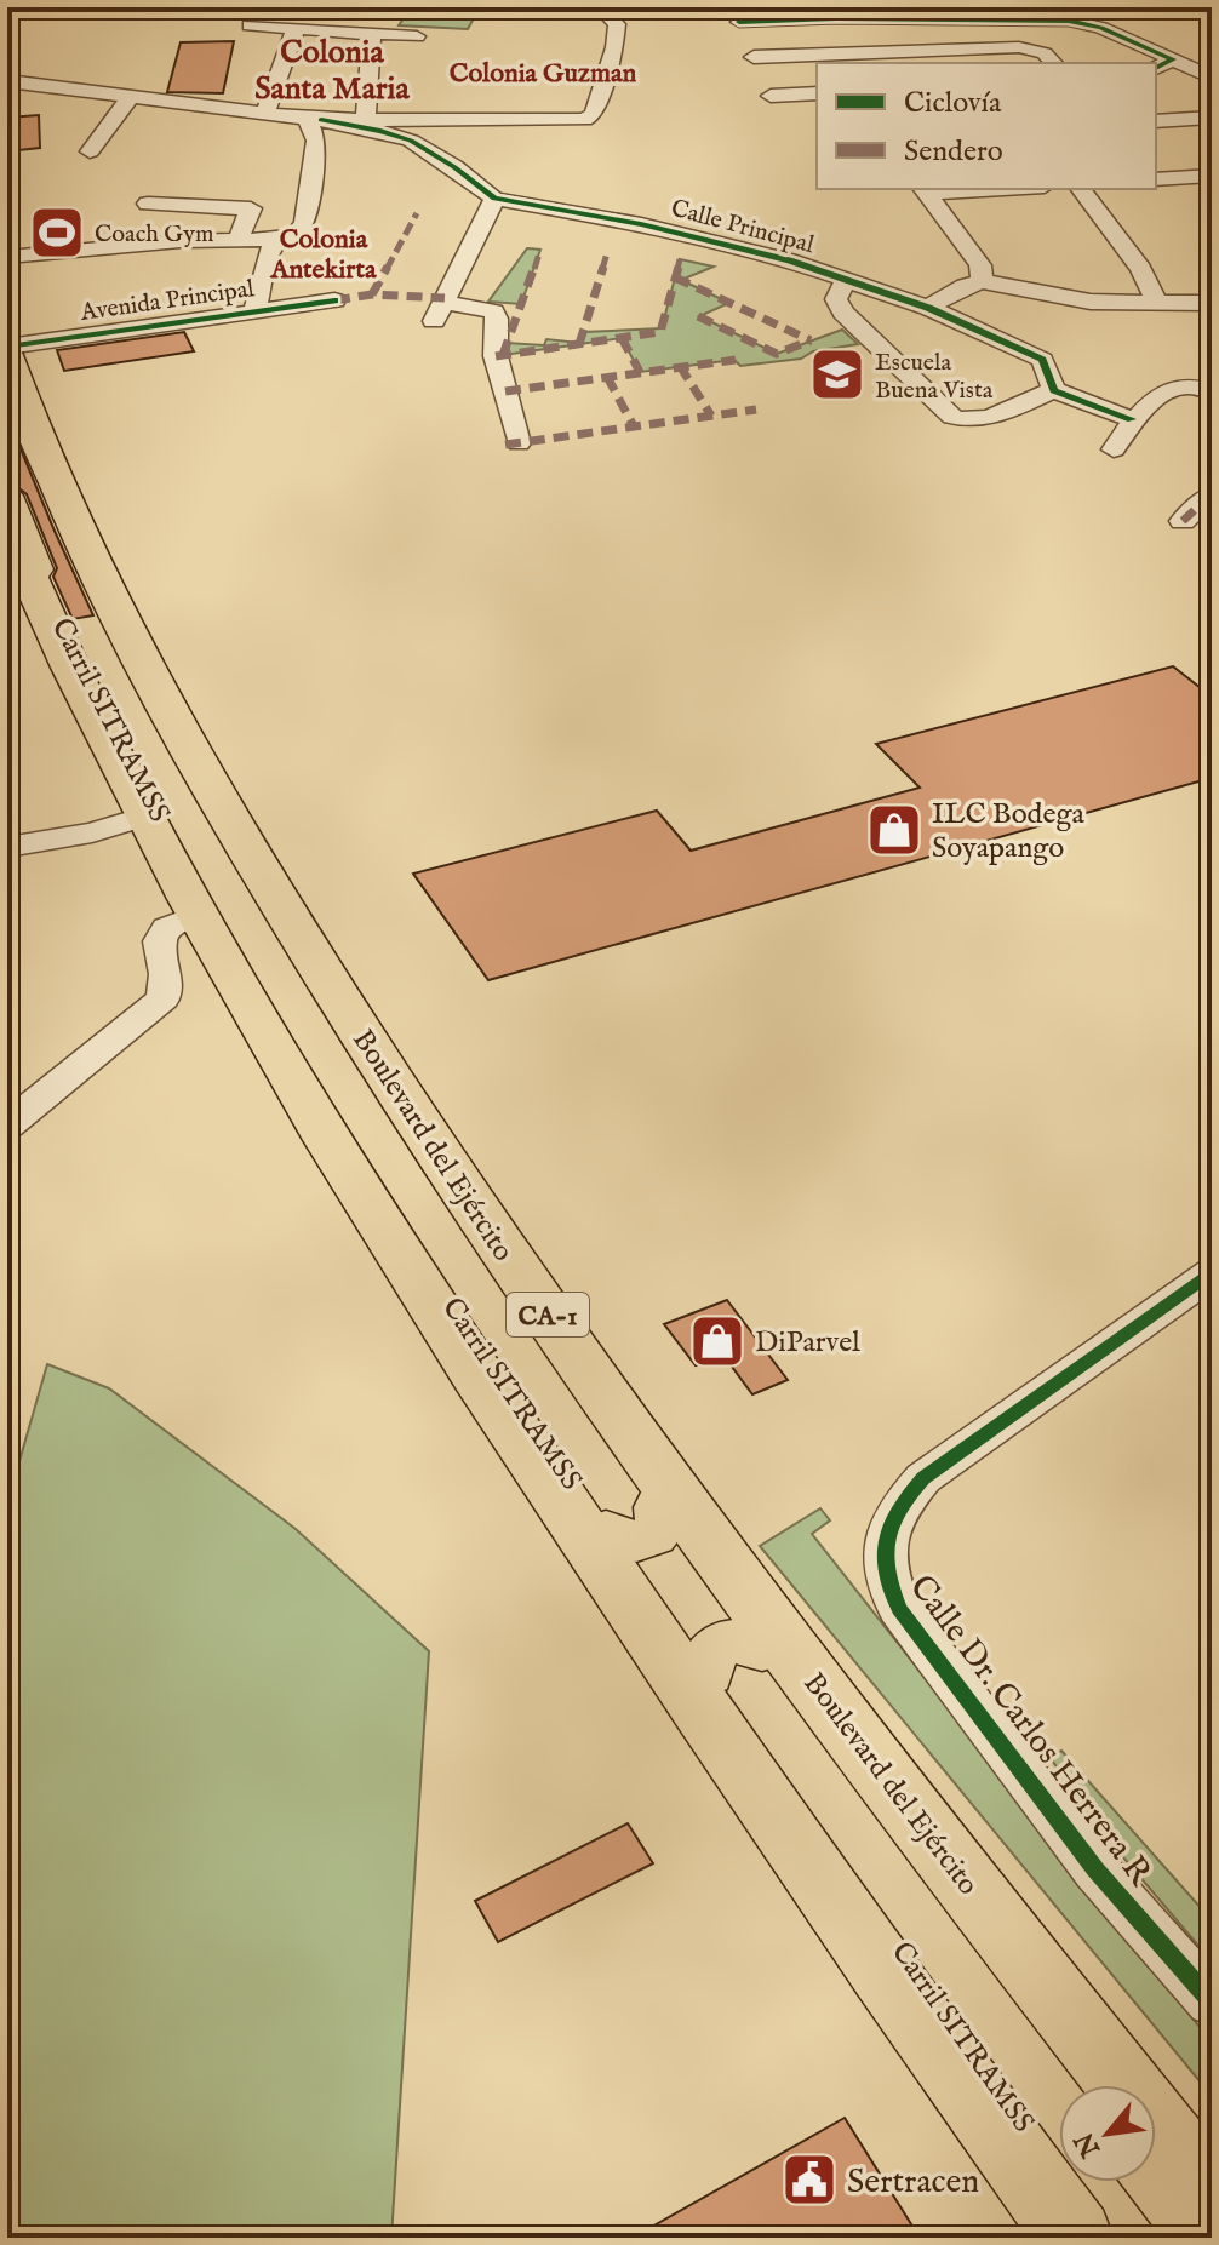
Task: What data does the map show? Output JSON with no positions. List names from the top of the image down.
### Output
{
  "streets": {
    "highway": ["Boulevard del Ejército", "CA-1"],
    "main road": ["Carril SITRAMSS"],
    "street": ["Calle Principal", "Avenida Principal", "Calle Dr. Carlos Herrera R"]
  },
  "districts": ["Colonia Santa Maria", "Colonia Guzman", "Colonia Antekirta"],
  "places": {
    "sports": ["Coach Gym"],
    "school or university": ["Escuela Buena Vista"],
    "shop": ["ILC Bodega Soyapango", "DiParvel"],
    "public building": ["Sertracen"]
  },
  "legend": ["Ciclovía", "Sendero"],
  "north": "bottom left"
}
